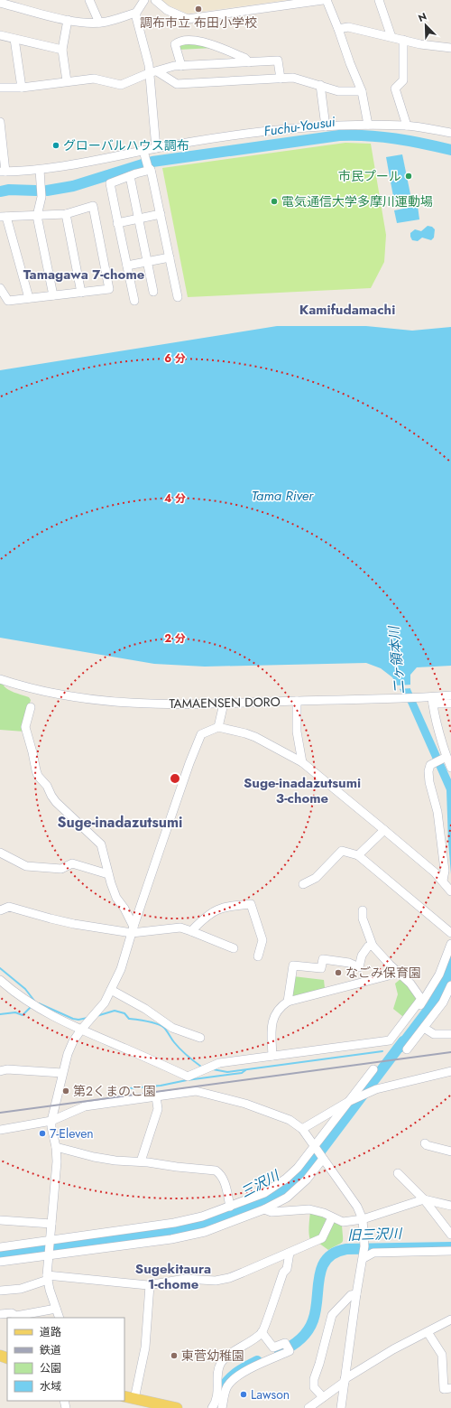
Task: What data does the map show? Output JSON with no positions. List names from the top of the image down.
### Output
{
  "streets": {
    "street": ["TAMAENSEN DORO"]
  },
  "districts": [
    "Tamagawa 7-chome",
    "Kamifudamachi",
    "Suge-inadazutsumi 3-chome",
    "Suge-inadazutsumi",
    "Sugekitaura 1-chome"
  ],
  "water": [
    "Fuchu-Yousui",
    "Tama River",
    "二ヶ領本川",
    "三沢川",
    "旧三沢川"
  ],
  "places": [
    "調布市立 布田小学校",
    "グローバルハウス調布",
    "市民プール",
    "電気通信大学多摩川運動場",
    "なごみ保育園",
    "第2くまのこ園",
    "7-Eleven",
    "東菅幼稚園",
    "Lawson"
  ],
  "legend": [
    "道路",
    "鉄道",
    "公園",
    "水域"
  ],
  "north": "top left",
  "rings": ["6 分", "4 分", "2 分"]
}
